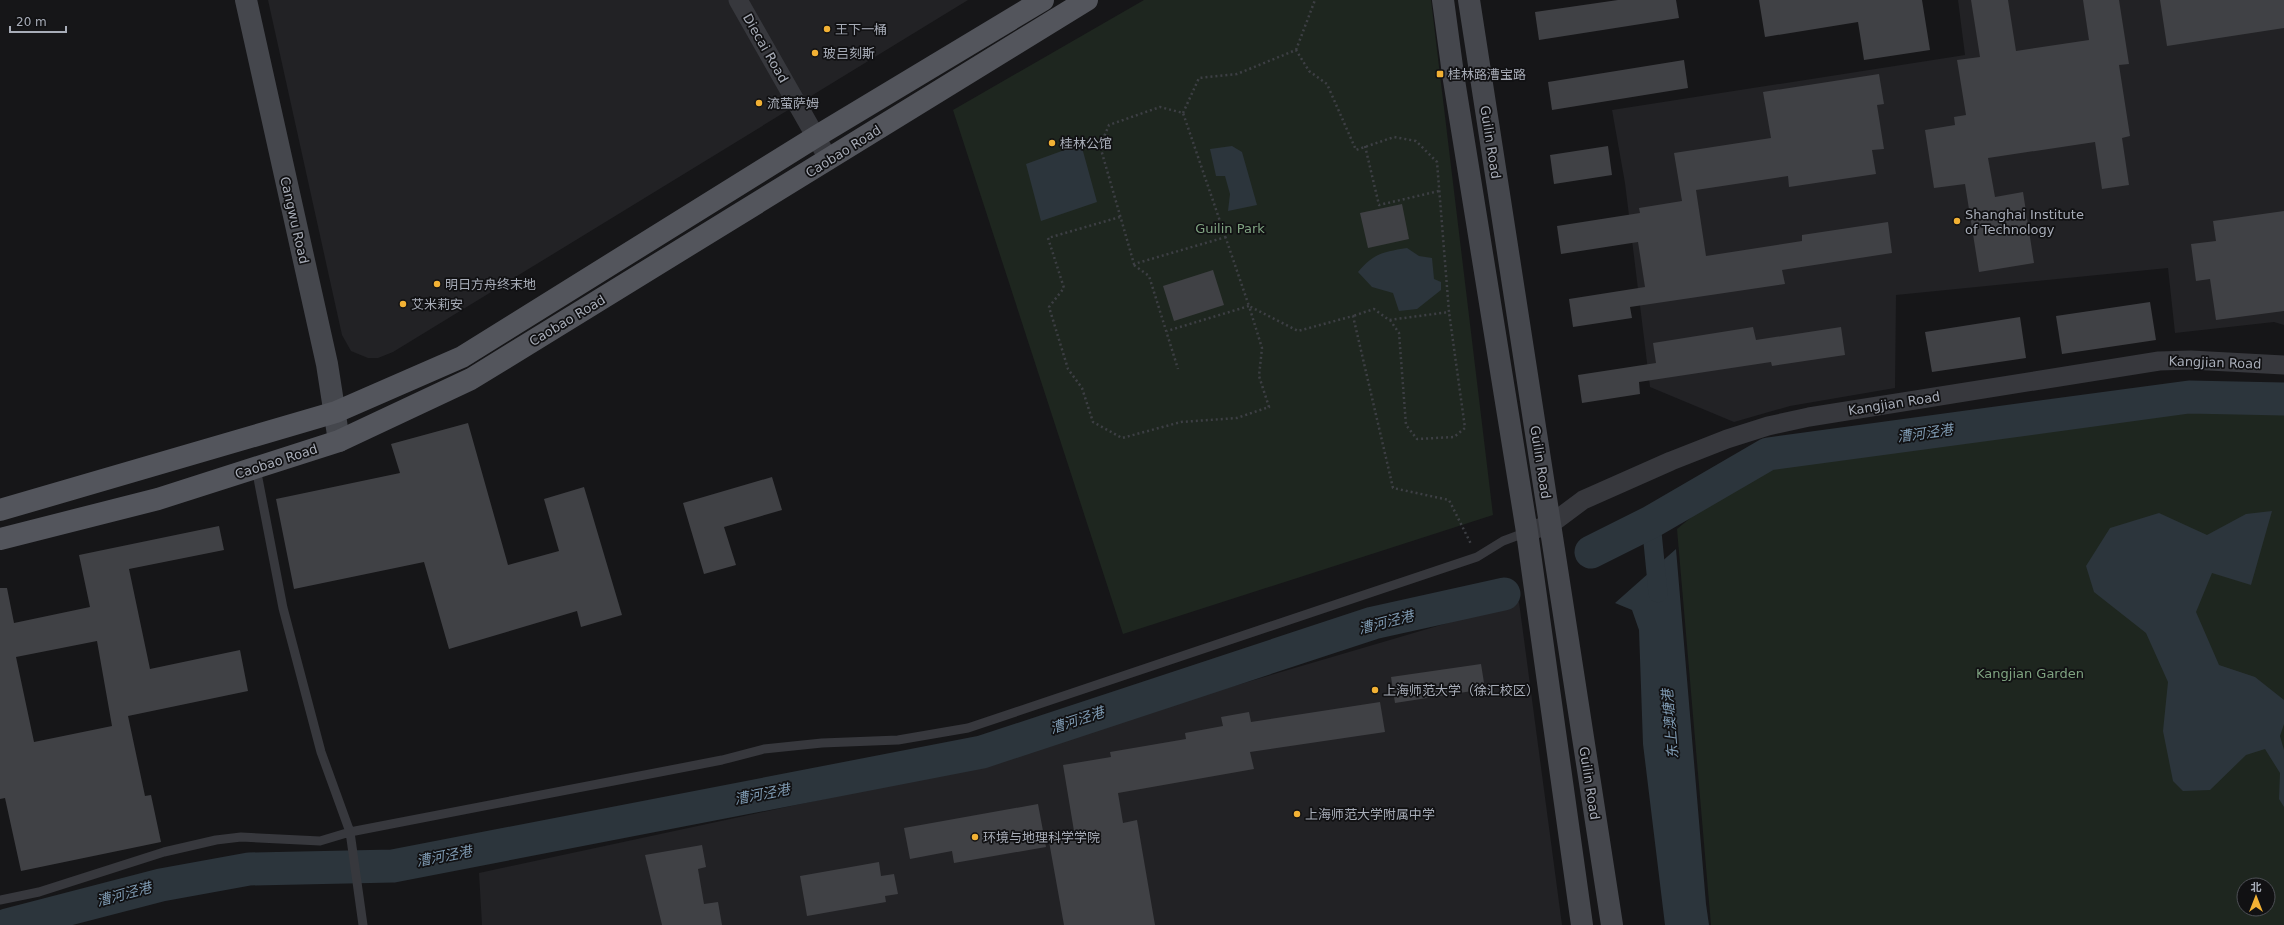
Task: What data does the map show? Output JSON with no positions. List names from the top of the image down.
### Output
{
  "streets": {
    "main road": ["Guilin Road", "Caobao Road", "Cangwu Road"],
    "street": ["Diecai Road", "Kangjian Road"]
  },
  "crossings": [
    ["Diecai Road", "Caobao Road"],
    ["Guilin Road", "Kangjian Road"],
    ["Caobao Road", "Cangwu Road"]
  ],
  "water": ["漕河泾港", "东上澳塘港"],
  "parks": ["Guilin Park", "Kangjian Garden"],
  "places": {
    "other": [
      "王下一桶",
      "玻吕刻斯",
      "流萤萨姆",
      "桂林公馆",
      "Shanghai Institute of Technology",
      "明日方舟终末地",
      "艾米莉安",
      "上海师范大学（徐汇校区）",
      "上海师范大学附属中学",
      "环境与地理科学学院"
    ],
    "transit": ["桂林路漕宝路"]
  },
  "scale_bar": "20 m",
  "north": "top"
}
